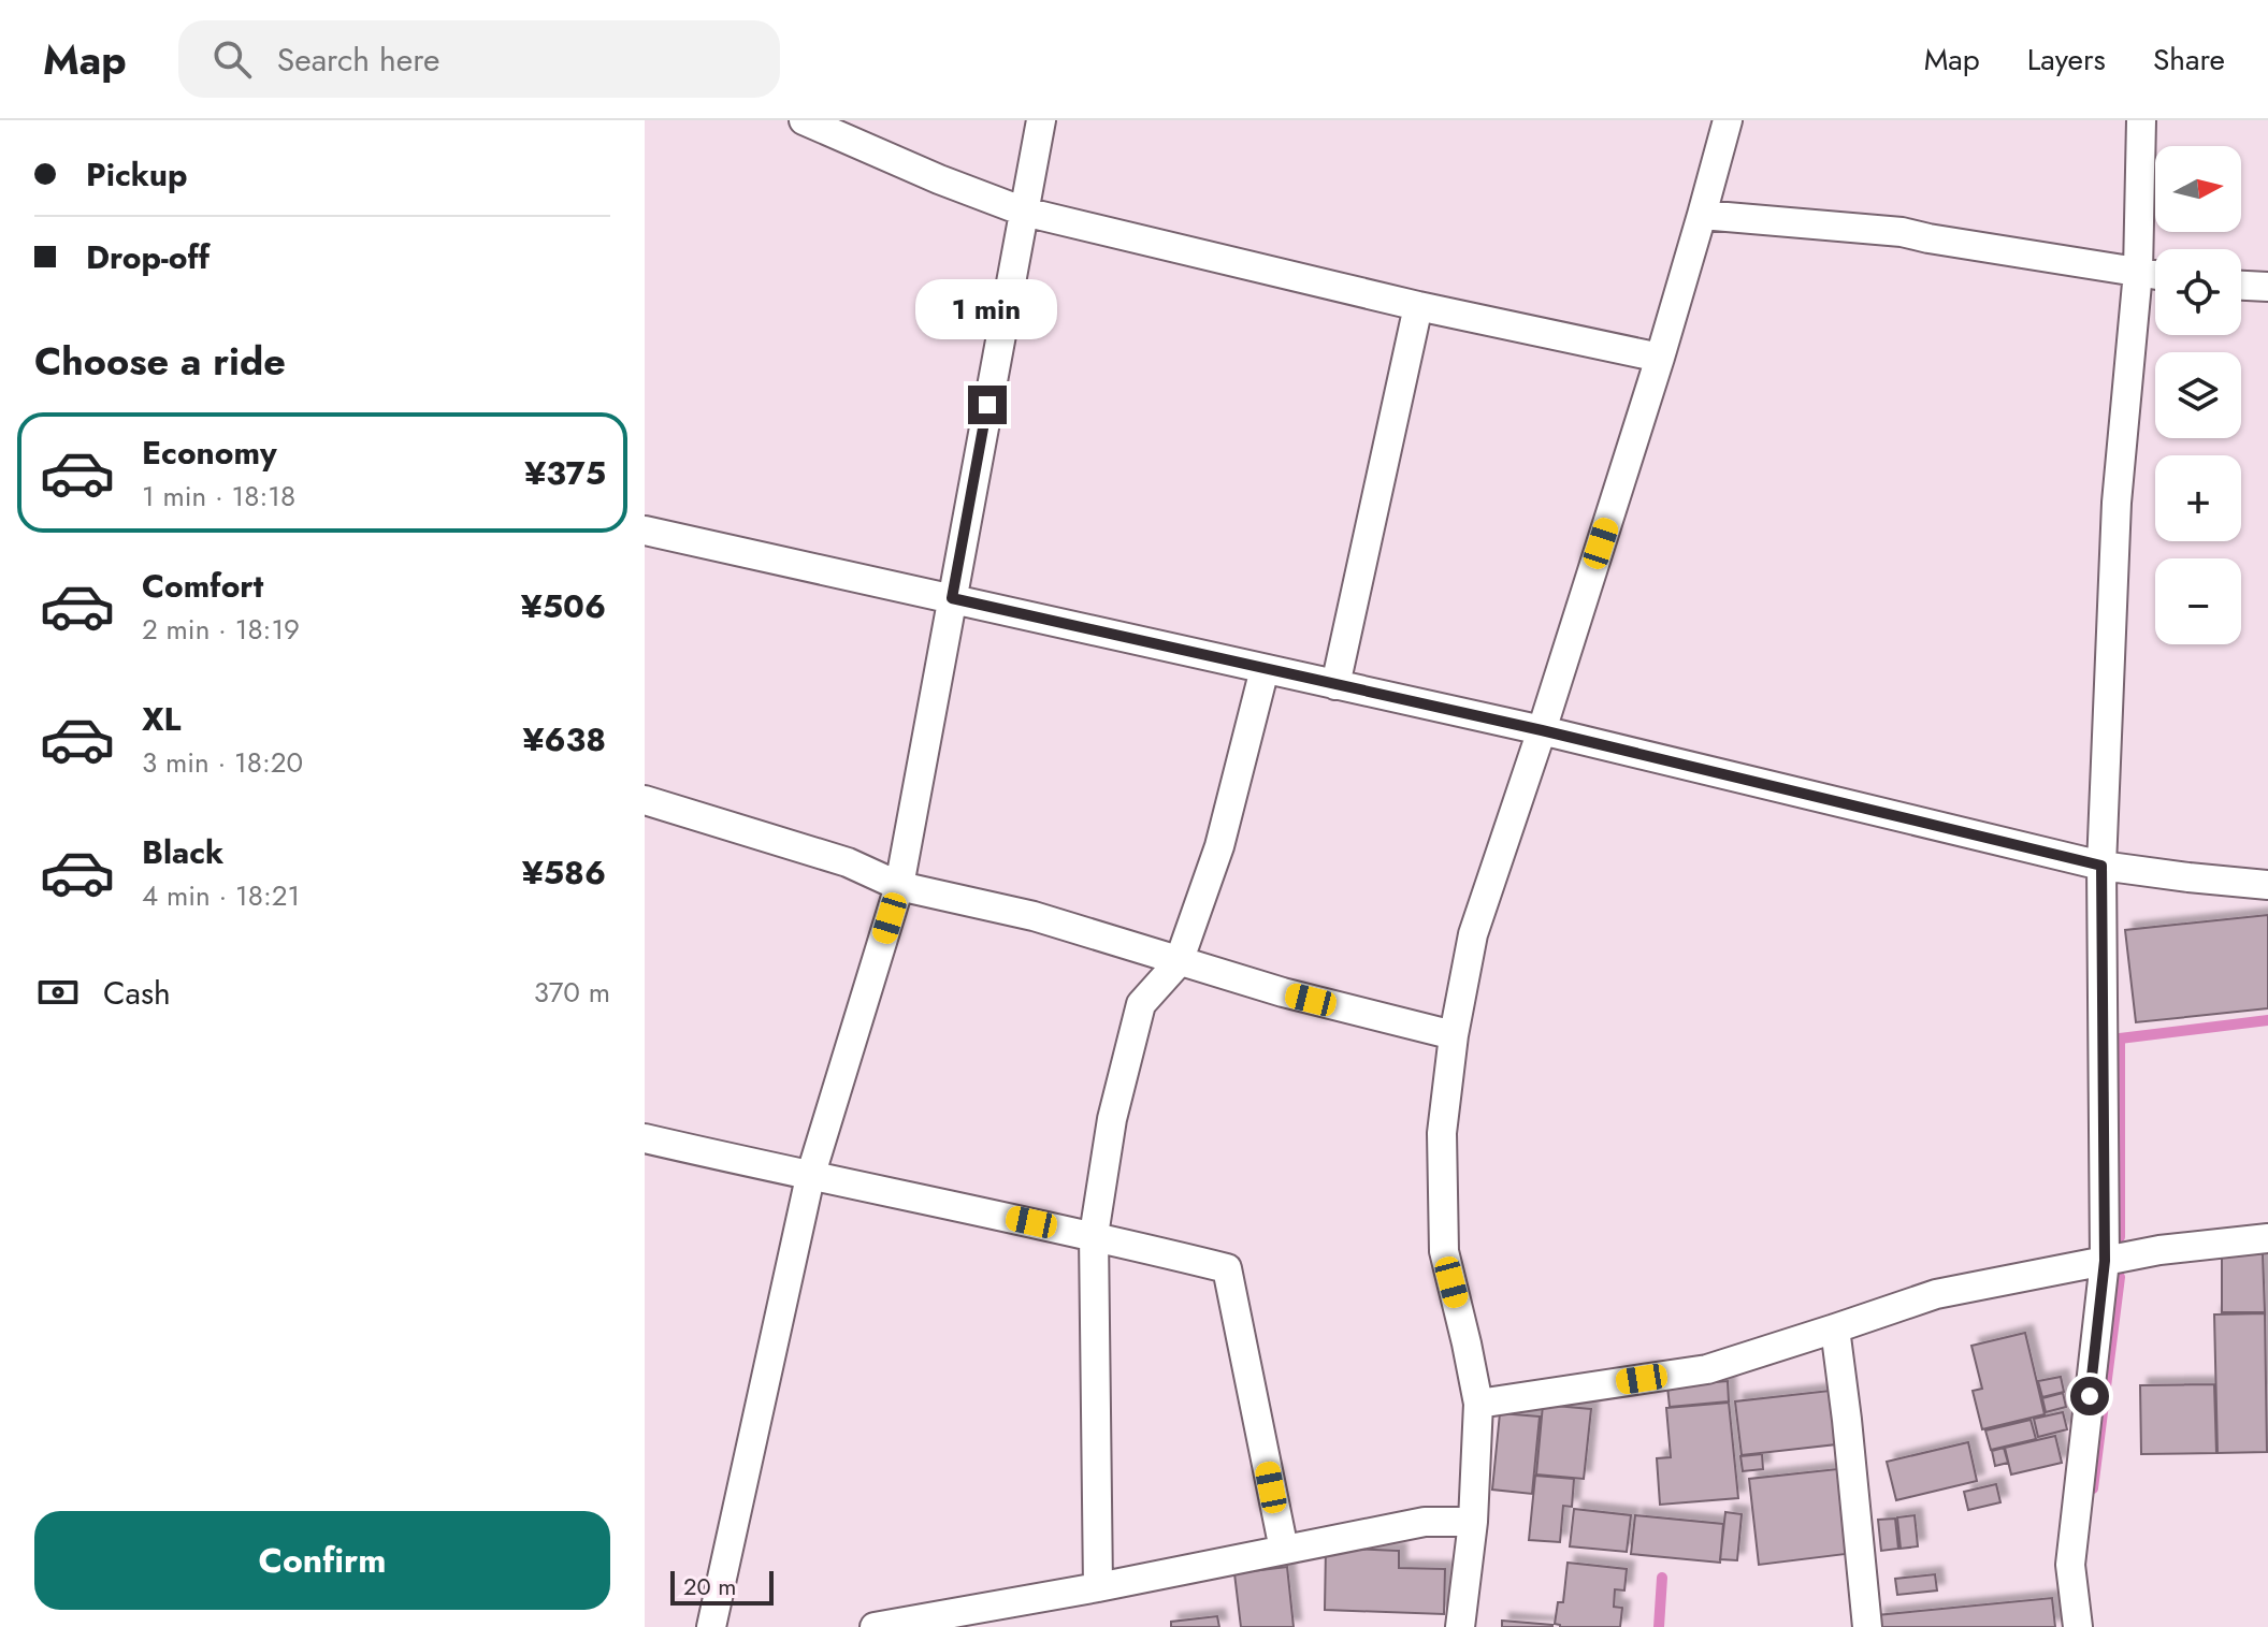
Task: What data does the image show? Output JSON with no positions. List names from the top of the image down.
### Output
{
  "scale_bar": "20 m",
  "north": "right",
  "page": {
    "header": "Map",
    "search": "Search here",
    "nav": ["Map", "Layers", "Share"],
    "banner": ["Pickup", "Drop-off"],
    "map_buttons": ["+", "−"],
    "bubble": "1 min",
    "heading": "Choose a ride",
    "list": [
      {
        "name": "Economy",
        "note": "1 min · 18:18",
        "value": "¥375"
      },
      {
        "name": "Comfort",
        "note": "2 min · 18:19",
        "value": "¥506"
      },
      {
        "name": "XL",
        "note": "3 min · 18:20",
        "value": "¥638"
      },
      {
        "name": "Black",
        "note": "4 min · 18:21",
        "value": "¥586"
      }
    ],
    "pay": ["Cash", "370 m"],
    "buttons": "Confirm",
    "scale": "20 m"
  }
}
